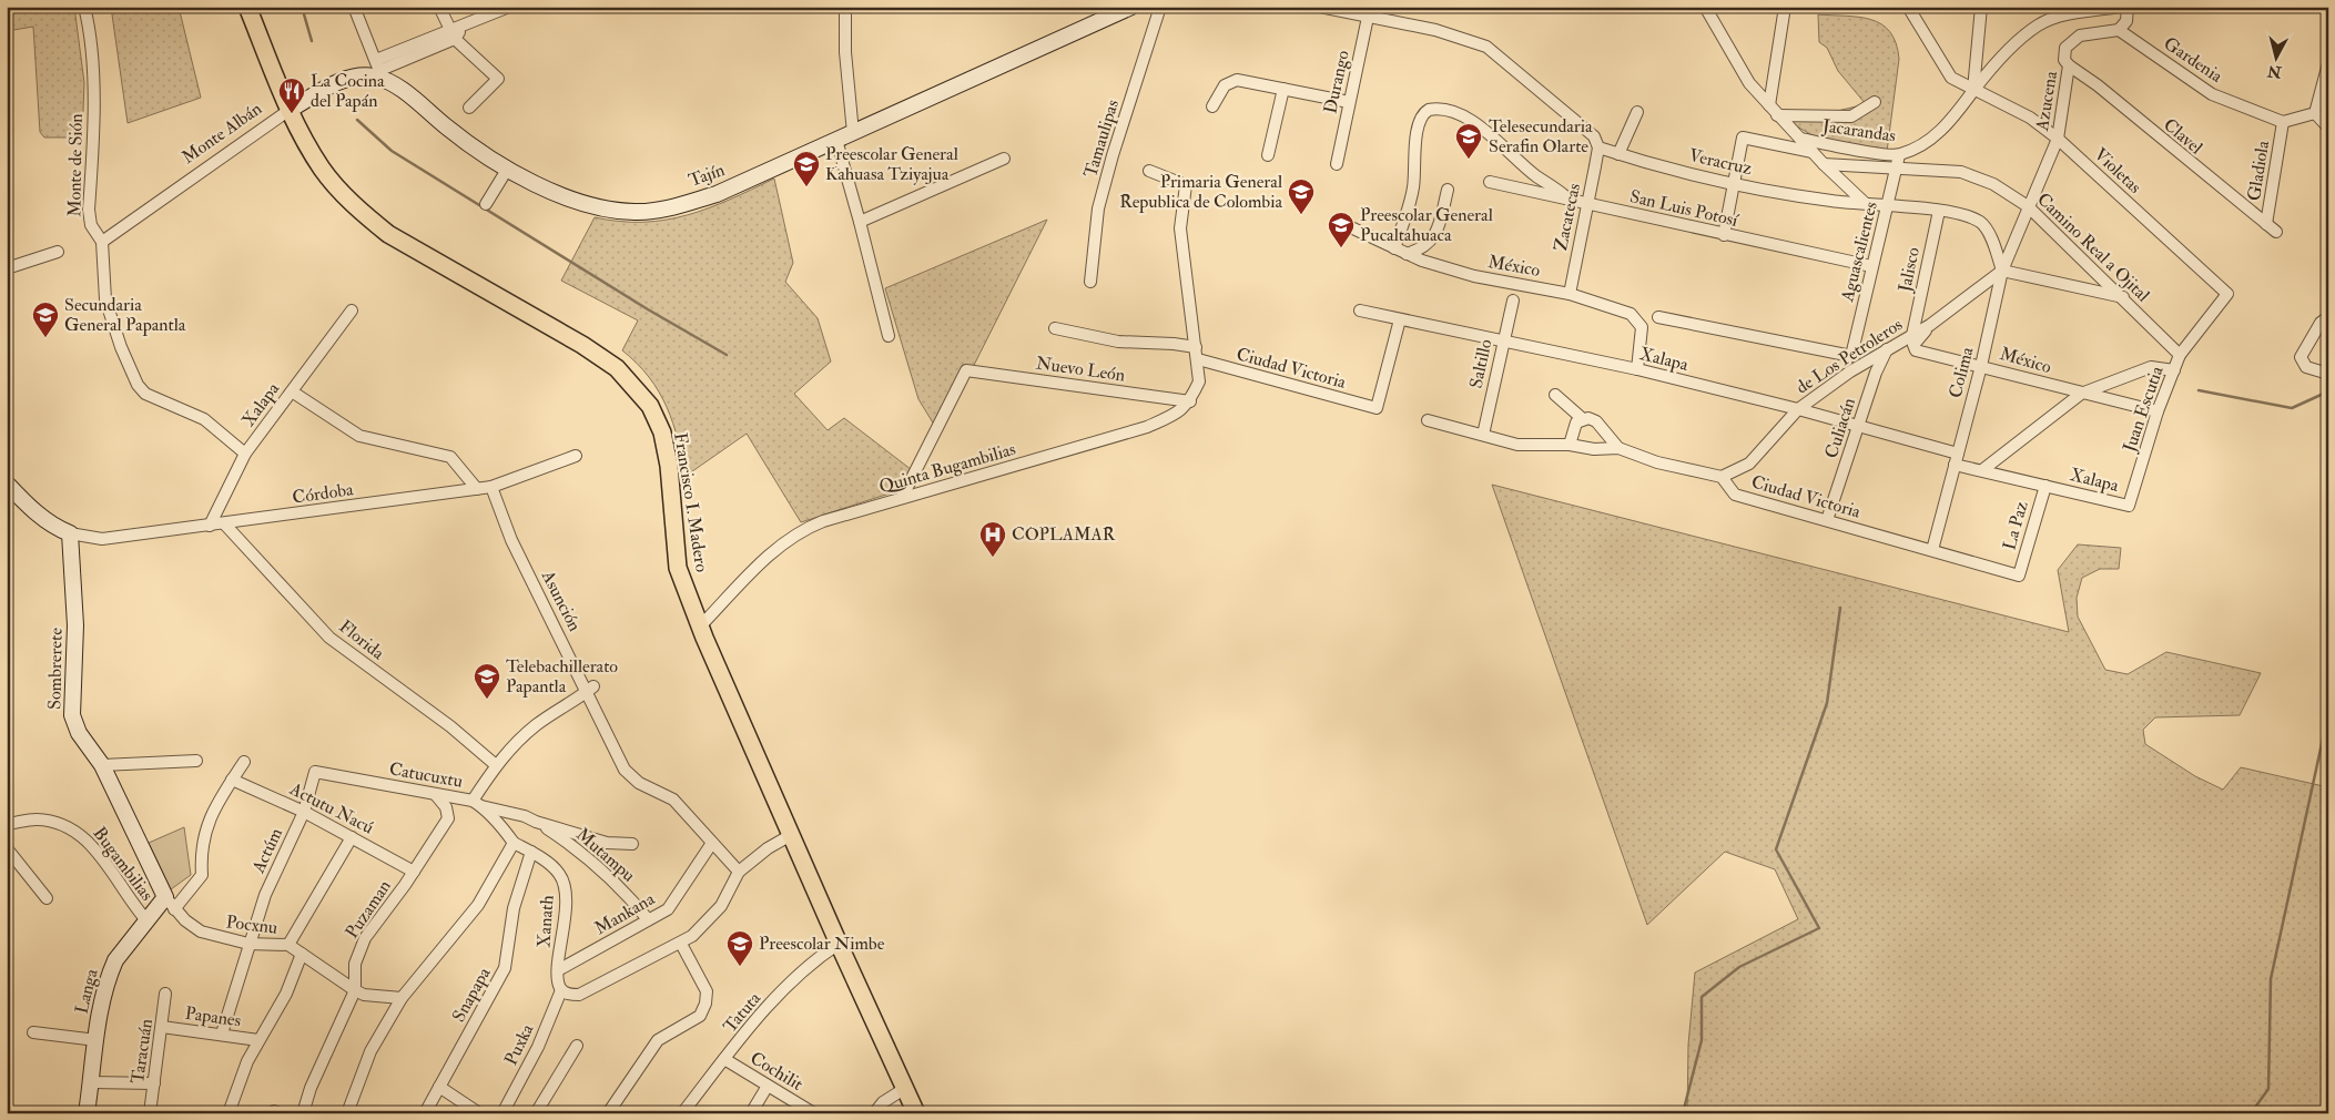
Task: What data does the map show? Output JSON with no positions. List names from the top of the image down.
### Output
{
  "streets": {
    "main road": [
      "Monte Albán",
      "Tajín",
      "Francisco I. Madero",
      "Sombrerete",
      "Langa"
    ],
    "street": [
      "Gardenia",
      "Durango",
      "Azucena",
      "Jacarandas",
      "Clavel",
      "Tamaulipas",
      "Veracruz",
      "Monte de Sión",
      "Violetas",
      "Gladiola",
      "San Luis Potosí",
      "Zacatecas",
      "Camino Real a Ojital",
      "Aguascalientes",
      "México",
      "Jalisco",
      "de Los Petroleros",
      "Xalapa",
      "Saltillo",
      "Ciudad Victoria",
      "Nuevo León",
      "Colima",
      "Juan Escutia",
      "Culiacán",
      "Quinta Bugambilias",
      "Córdoba",
      "La Paz",
      "Asunción",
      "Florida",
      "Catucuxtu",
      "Actutu Nacú",
      "Actúm",
      "Mutampu",
      "Bugambilias",
      "Puzaman",
      "Mankana",
      "Xanath",
      "Pocxnu",
      "Snapapa",
      "Tatuta",
      "Papanes",
      "Puxka",
      "Taracuán",
      "Cochilit"
    ]
  },
  "crossings": [
    ["Gardenia", "Azucena"],
    ["Gardenia", "Gladiola"],
    ["Azucena", "Clavel"],
    ["Azucena", "Violetas"],
    ["Azucena", "Camino Real a Ojital"],
    ["Azucena", "Colima"],
    ["Jacarandas", "Violetas"],
    ["Jacarandas", "Aguascalientes"],
    ["Monte Albán", "Monte de Sión"],
    ["Monte Albán", "Tajín"],
    ["Monte Albán", "Francisco I. Madero"],
    ["Clavel", "Gladiola"],
    ["Veracruz", "Zacatecas"],
    ["Veracruz", "Aguascalientes"],
    ["Veracruz", "Jalisco"],
    ["Veracruz", "de Los Petroleros"],
    ["Veracruz", "Colima"],
    ["Monte de Sión", "Xalapa"],
    ["Violetas", "Camino Real a Ojital"],
    ["Violetas", "Juan Escutia"],
    ["San Luis Potosí", "Zacatecas"],
    ["San Luis Potosí", "Aguascalientes"],
    ["Zacatecas", "México"],
    ["Camino Real a Ojital", "Aguascalientes"],
    ["Camino Real a Ojital", "Colima"],
    ["Camino Real a Ojital", "Juan Escutia"],
    ["México", "de Los Petroleros"],
    ["México", "Xalapa"],
    ["México", "Colima"],
    ["México", "Juan Escutia"],
    ["Jalisco", "de Los Petroleros"],
    ["de Los Petroleros", "Xalapa"],
    ["de Los Petroleros", "Ciudad Victoria"],
    ["de Los Petroleros", "Colima"],
    ["de Los Petroleros", "Culiacán"],
    ["Xalapa", "Saltillo"],
    ["Xalapa", "Ciudad Victoria"],
    ["Xalapa", "Colima"],
    ["Xalapa", "Juan Escutia"],
    ["Xalapa", "Culiacán"],
    ["Xalapa", "Córdoba"],
    ["Xalapa", "La Paz"],
    ["Ciudad Victoria", "Colima"],
    ["Ciudad Victoria", "Culiacán"],
    ["Ciudad Victoria", "La Paz"],
    ["Nuevo León", "Quinta Bugambilias"],
    ["Quinta Bugambilias", "Francisco I. Madero"],
    ["Córdoba", "Asunción"],
    ["Córdoba", "Florida"],
    ["Córdoba", "Sombrerete"],
    ["Francisco I. Madero", "Tatuta"],
    ["Asunción", "Mankana"],
    ["Sombrerete", "Pocxnu"],
    ["Sombrerete", "Langa"],
    ["Catucuxtu", "Actúm"],
    ["Catucuxtu", "Mutampu"],
    ["Catucuxtu", "Puzaman"],
    ["Catucuxtu", "Xanath"],
    ["Actutu Nacú", "Actúm"],
    ["Actutu Nacú", "Puzaman"],
    ["Actúm", "Pocxnu"],
    ["Mutampu", "Mankana"],
    ["Bugambilias", "Langa"],
    ["Puzaman", "Pocxnu"],
    ["Mankana", "Xanath"],
    ["Xanath", "Snapapa"],
    ["Xanath", "Puxka"],
    ["Pocxnu", "Langa"],
    ["Tatuta", "Cochilit"],
    ["Papanes", "Taracuán"]
  ],
  "places": {
    "restaurant": ["La Cocina del Papán"],
    "school or university": [
      "Telesecundaria Serafin Olarte",
      "Preescolar General Kahuasa Tziyajua",
      "Primaria General Republica de Colombia",
      "Preescolar General Pucaltahuaca",
      "Secundaria General Papantla",
      "Telebachillerato Papantla",
      "Preescolar Nimbe"
    ],
    "hospital": ["COPLAMAR"]
  },
  "north": "bottom"
}
